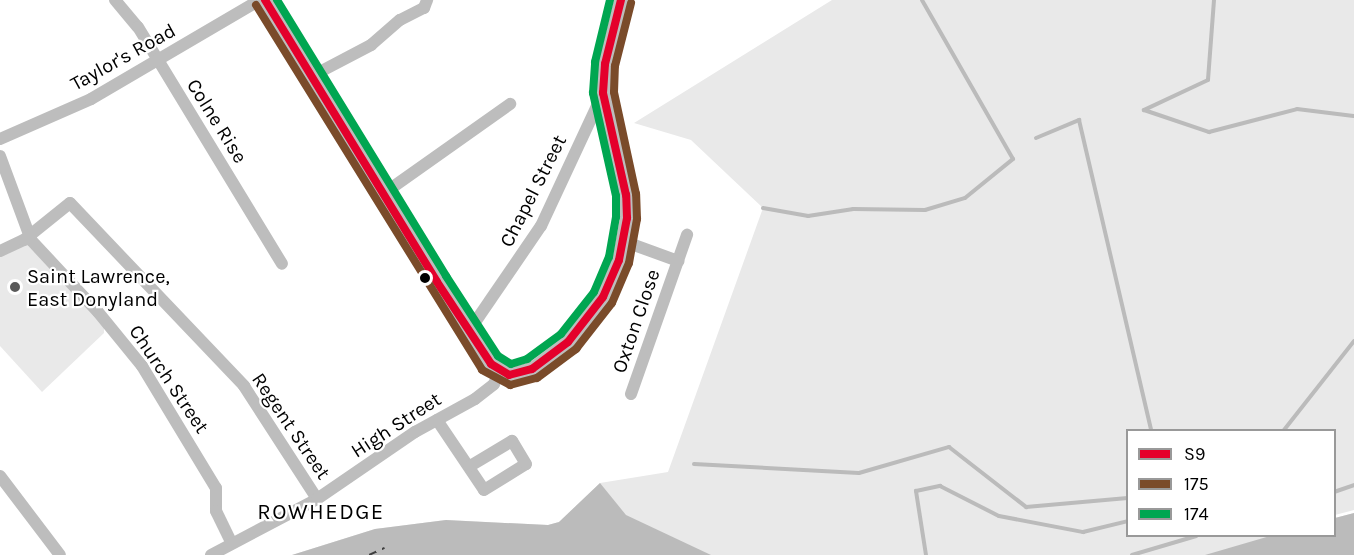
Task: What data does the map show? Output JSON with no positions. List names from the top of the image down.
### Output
{
  "streets": {
    "street": [
      "Taylor's Road",
      "Colne Rise",
      "Chapel Street",
      "Oxton Close",
      "Church Street",
      "High Street",
      "Regent Street"
    ]
  },
  "crossings": [
    ["Taylor's Road", "Colne Rise"],
    ["Church Street", "High Street"],
    ["Church Street", "Regent Street"],
    ["High Street", "Regent Street"]
  ],
  "districts": ["ROWHEDGE"],
  "places": ["Saint Lawrence, East Donyland"],
  "lines": ["transit line S9", "transit line 174", "transit line 175"],
  "legend": ["S9", "175", "174"]
}
